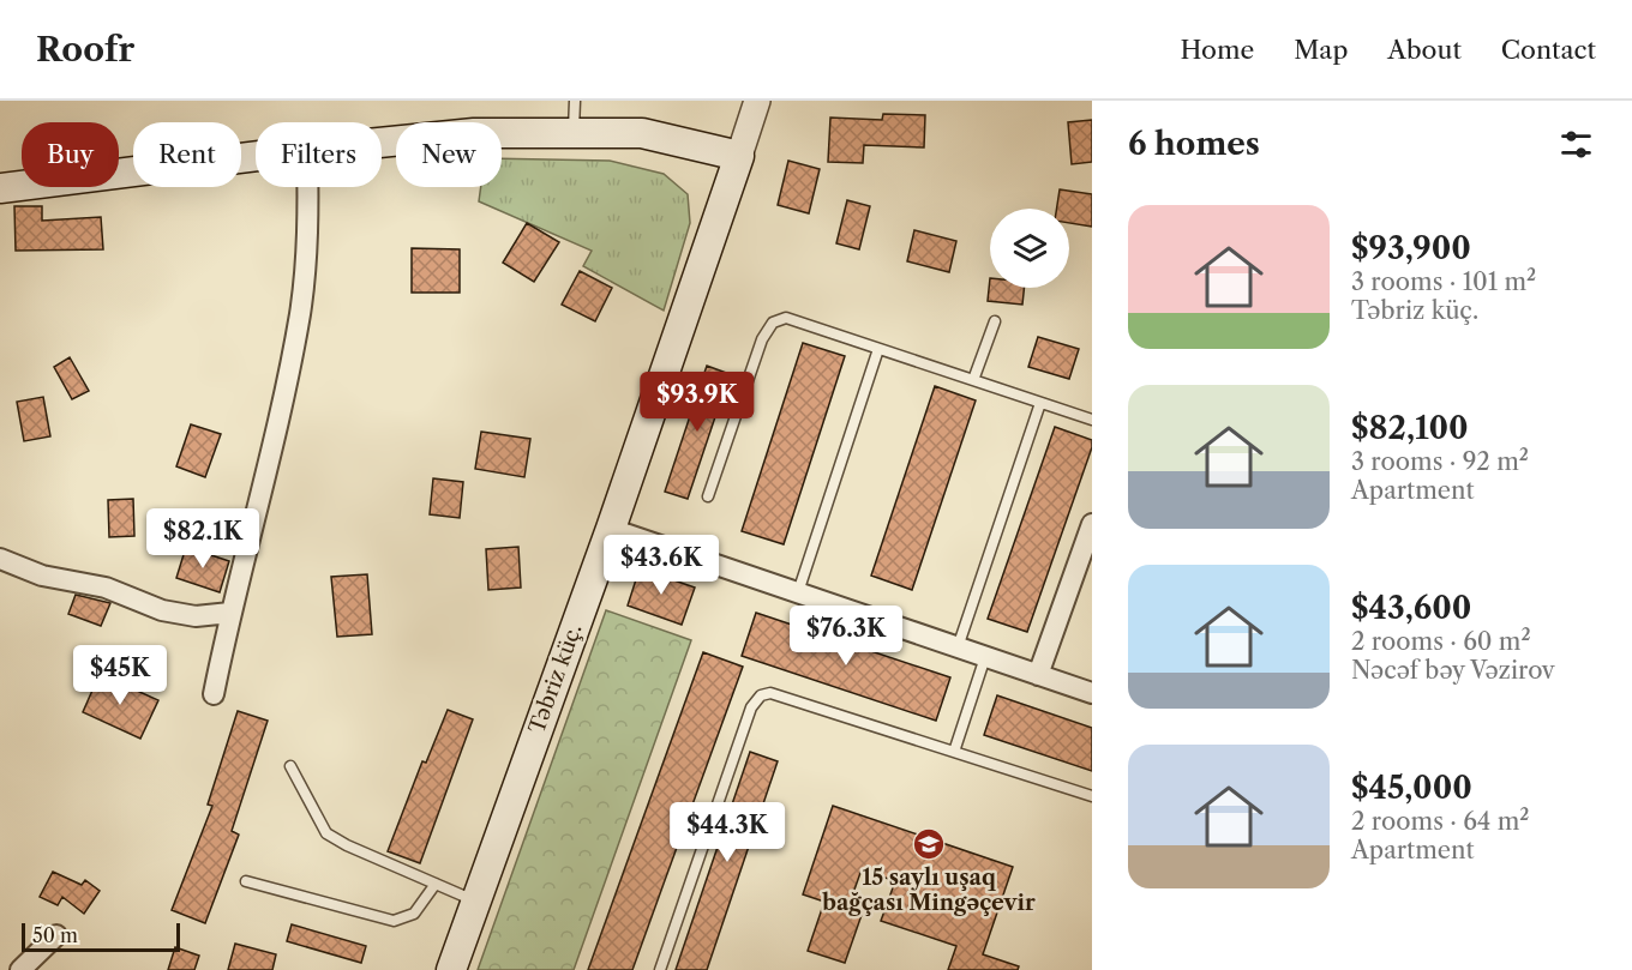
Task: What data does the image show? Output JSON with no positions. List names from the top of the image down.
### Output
{
  "streets": {
    "main road": ["Təbriz küç."]
  },
  "places": {
    "school or university": ["15 saylı uşaq bağçası Mingəçevir"]
  },
  "scale_bar": "50 m",
  "page": {
    "header": "Roofr",
    "nav": [
      "Home",
      "Map",
      "About",
      "Contact"
    ],
    "heading": "6 homes",
    "chip": [
      "Buy",
      "Rent",
      "Filters",
      "New"
    ],
    "list": [
      {
        "name": "$93,900",
        "note": "3 rooms · 101 m² · Təbriz küç."
      },
      {
        "name": "$82,100",
        "note": "3 rooms · 92 m² · Apartment"
      },
      {
        "name": "$43,600",
        "note": "2 rooms · 60 m² · Nəcəf bəy Vəzirov"
      },
      {
        "name": "$45,000",
        "note": "2 rooms · 64 m² · Apartment"
      }
    ],
    "price": [
      "$93.9K",
      "$82.1K",
      "$43.6K",
      "$76.3K",
      "$45K",
      "$44.3K"
    ],
    "scale": "50 m"
  }
}
